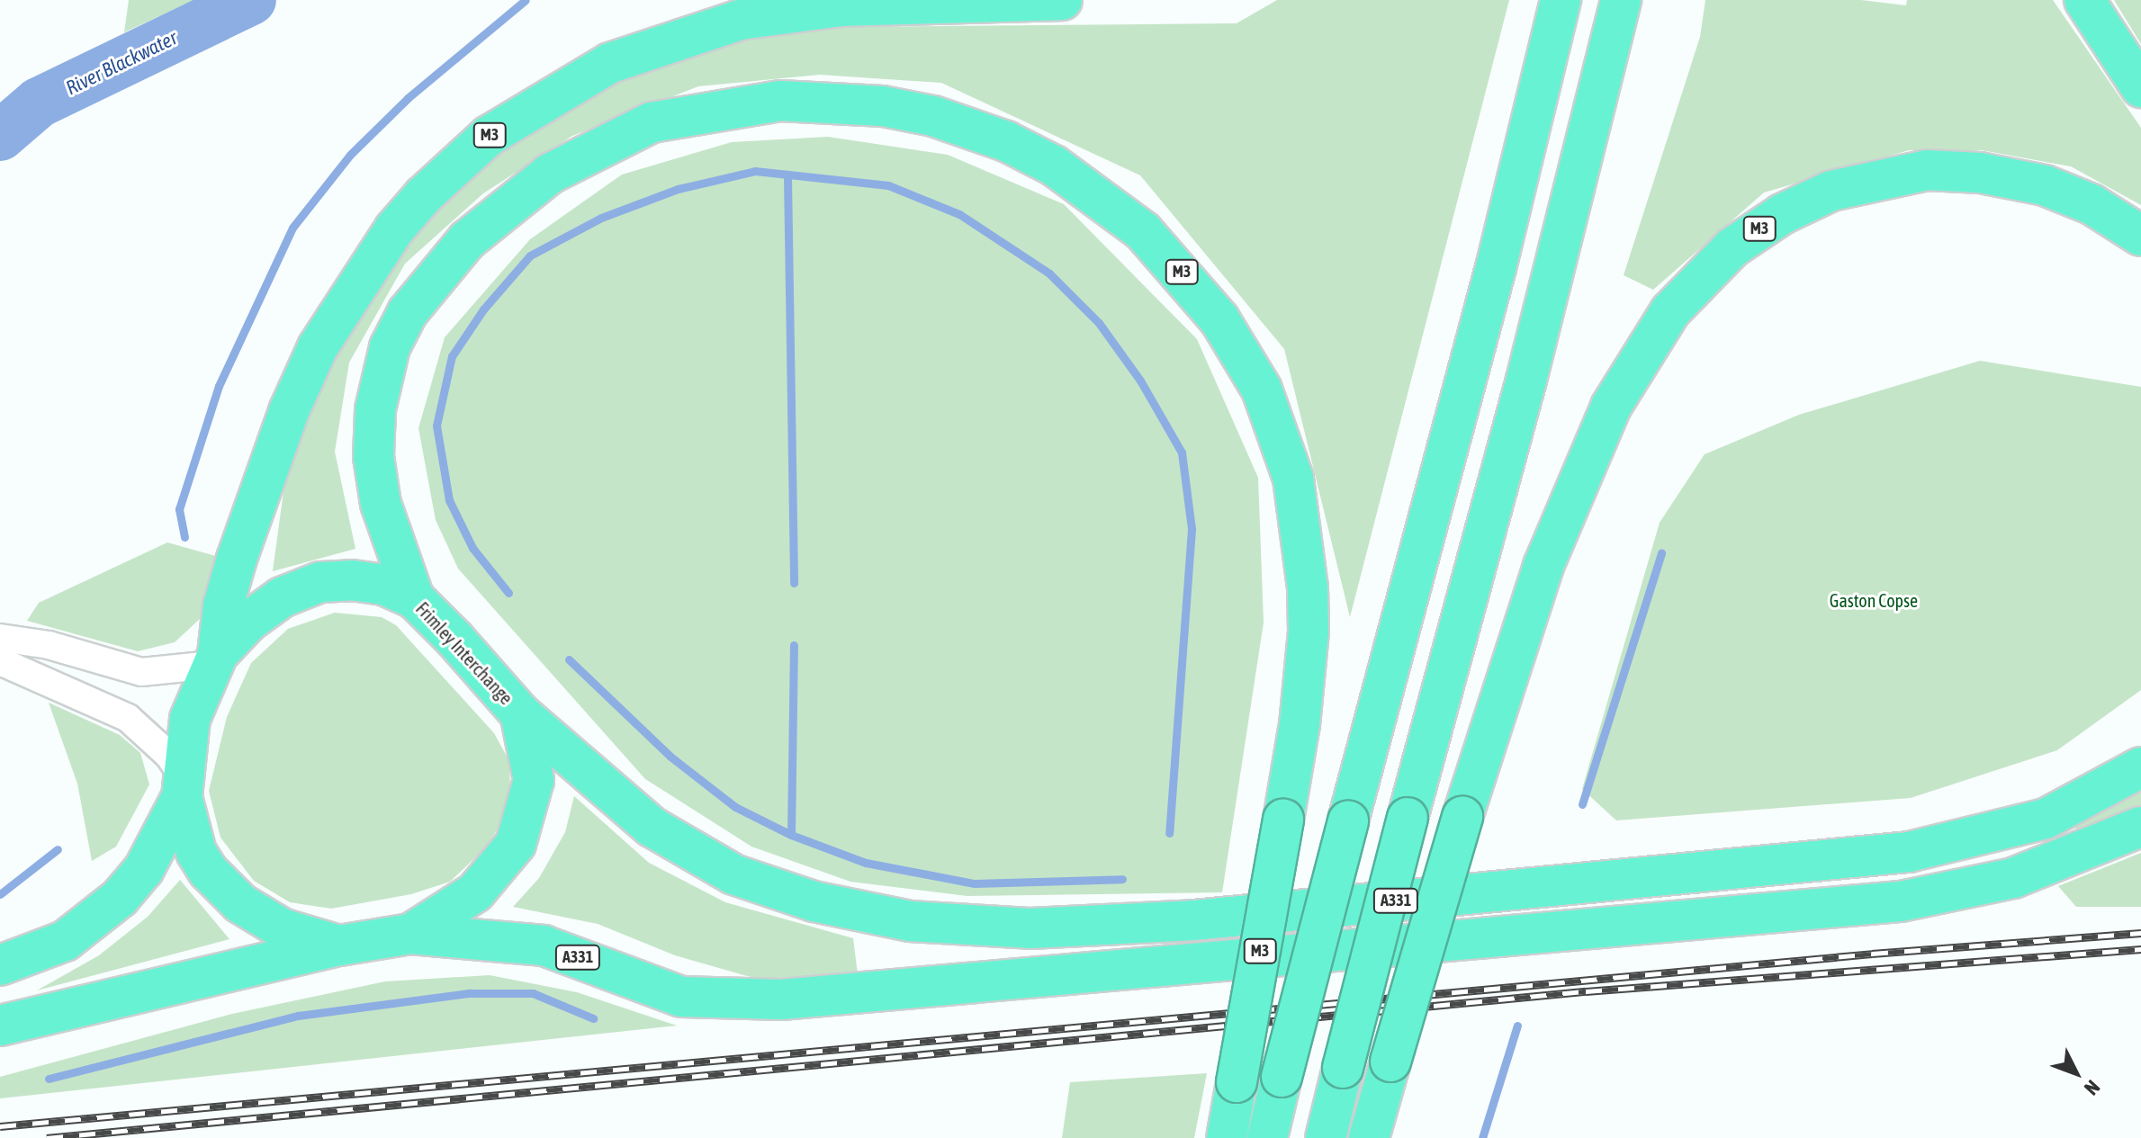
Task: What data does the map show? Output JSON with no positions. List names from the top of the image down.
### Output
{
  "streets": {
    "highway": ["M3", "Frimley Interchange", "A331"]
  },
  "crossings": [
    ["M3", "Frimley Interchange"],
    ["Frimley Interchange", "A331"]
  ],
  "water": ["River Blackwater"],
  "parks": ["Gaston Copse"],
  "north": "bottom right"
}
